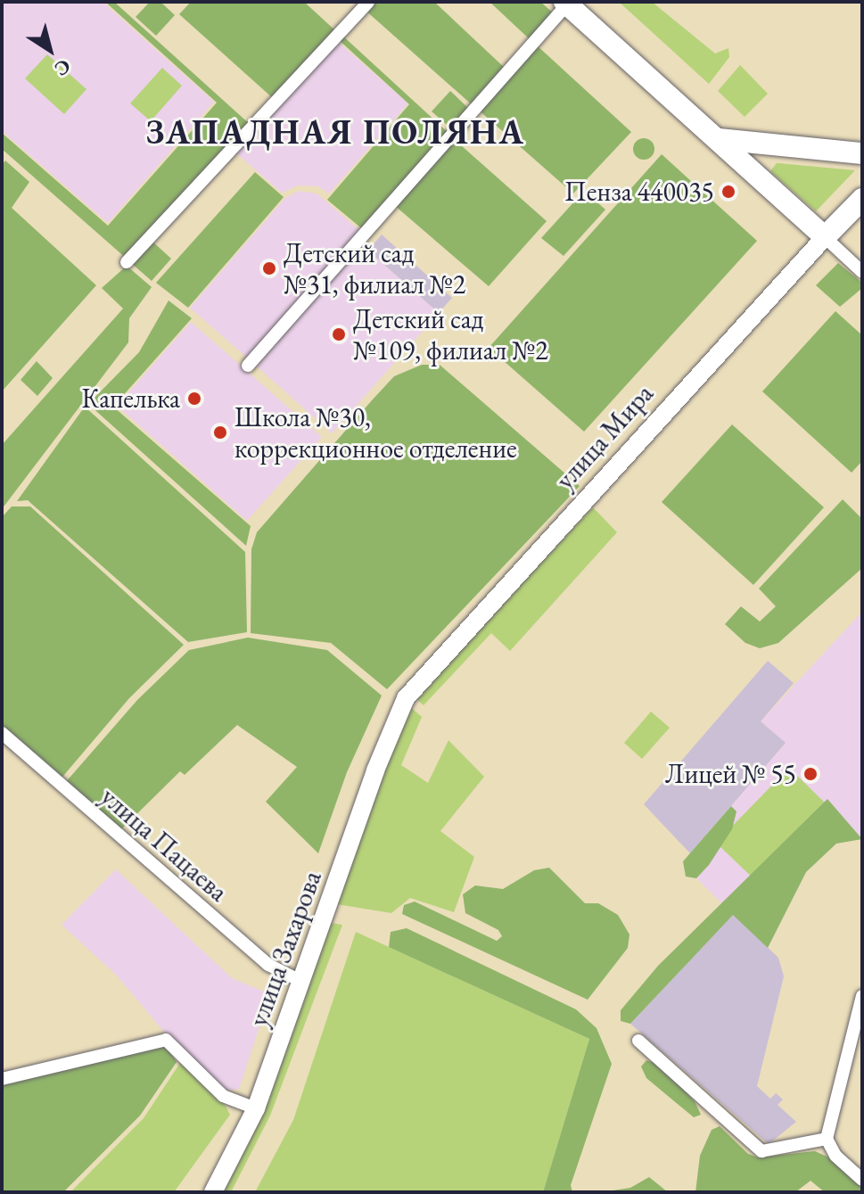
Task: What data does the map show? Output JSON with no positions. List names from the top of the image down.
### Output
{
  "streets": {
    "main road": ["улица Мира", "улица Захарова"],
    "street": ["улица Пацаева"]
  },
  "crossings": [
    ["улица Мира", "улица Захарова"],
    ["улица Пацаева", "улица Захарова"]
  ],
  "districts": ["ЗАПАДНАЯ ПОЛЯНА"],
  "places": [
    "Пенза 440035",
    "Детский сад №31, филиал №2",
    "Детский сад №109, филиал №2",
    "Капелька",
    "Школа №30, коррекционное отделение",
    "Лицей № 55"
  ],
  "north": "bottom right"
}
